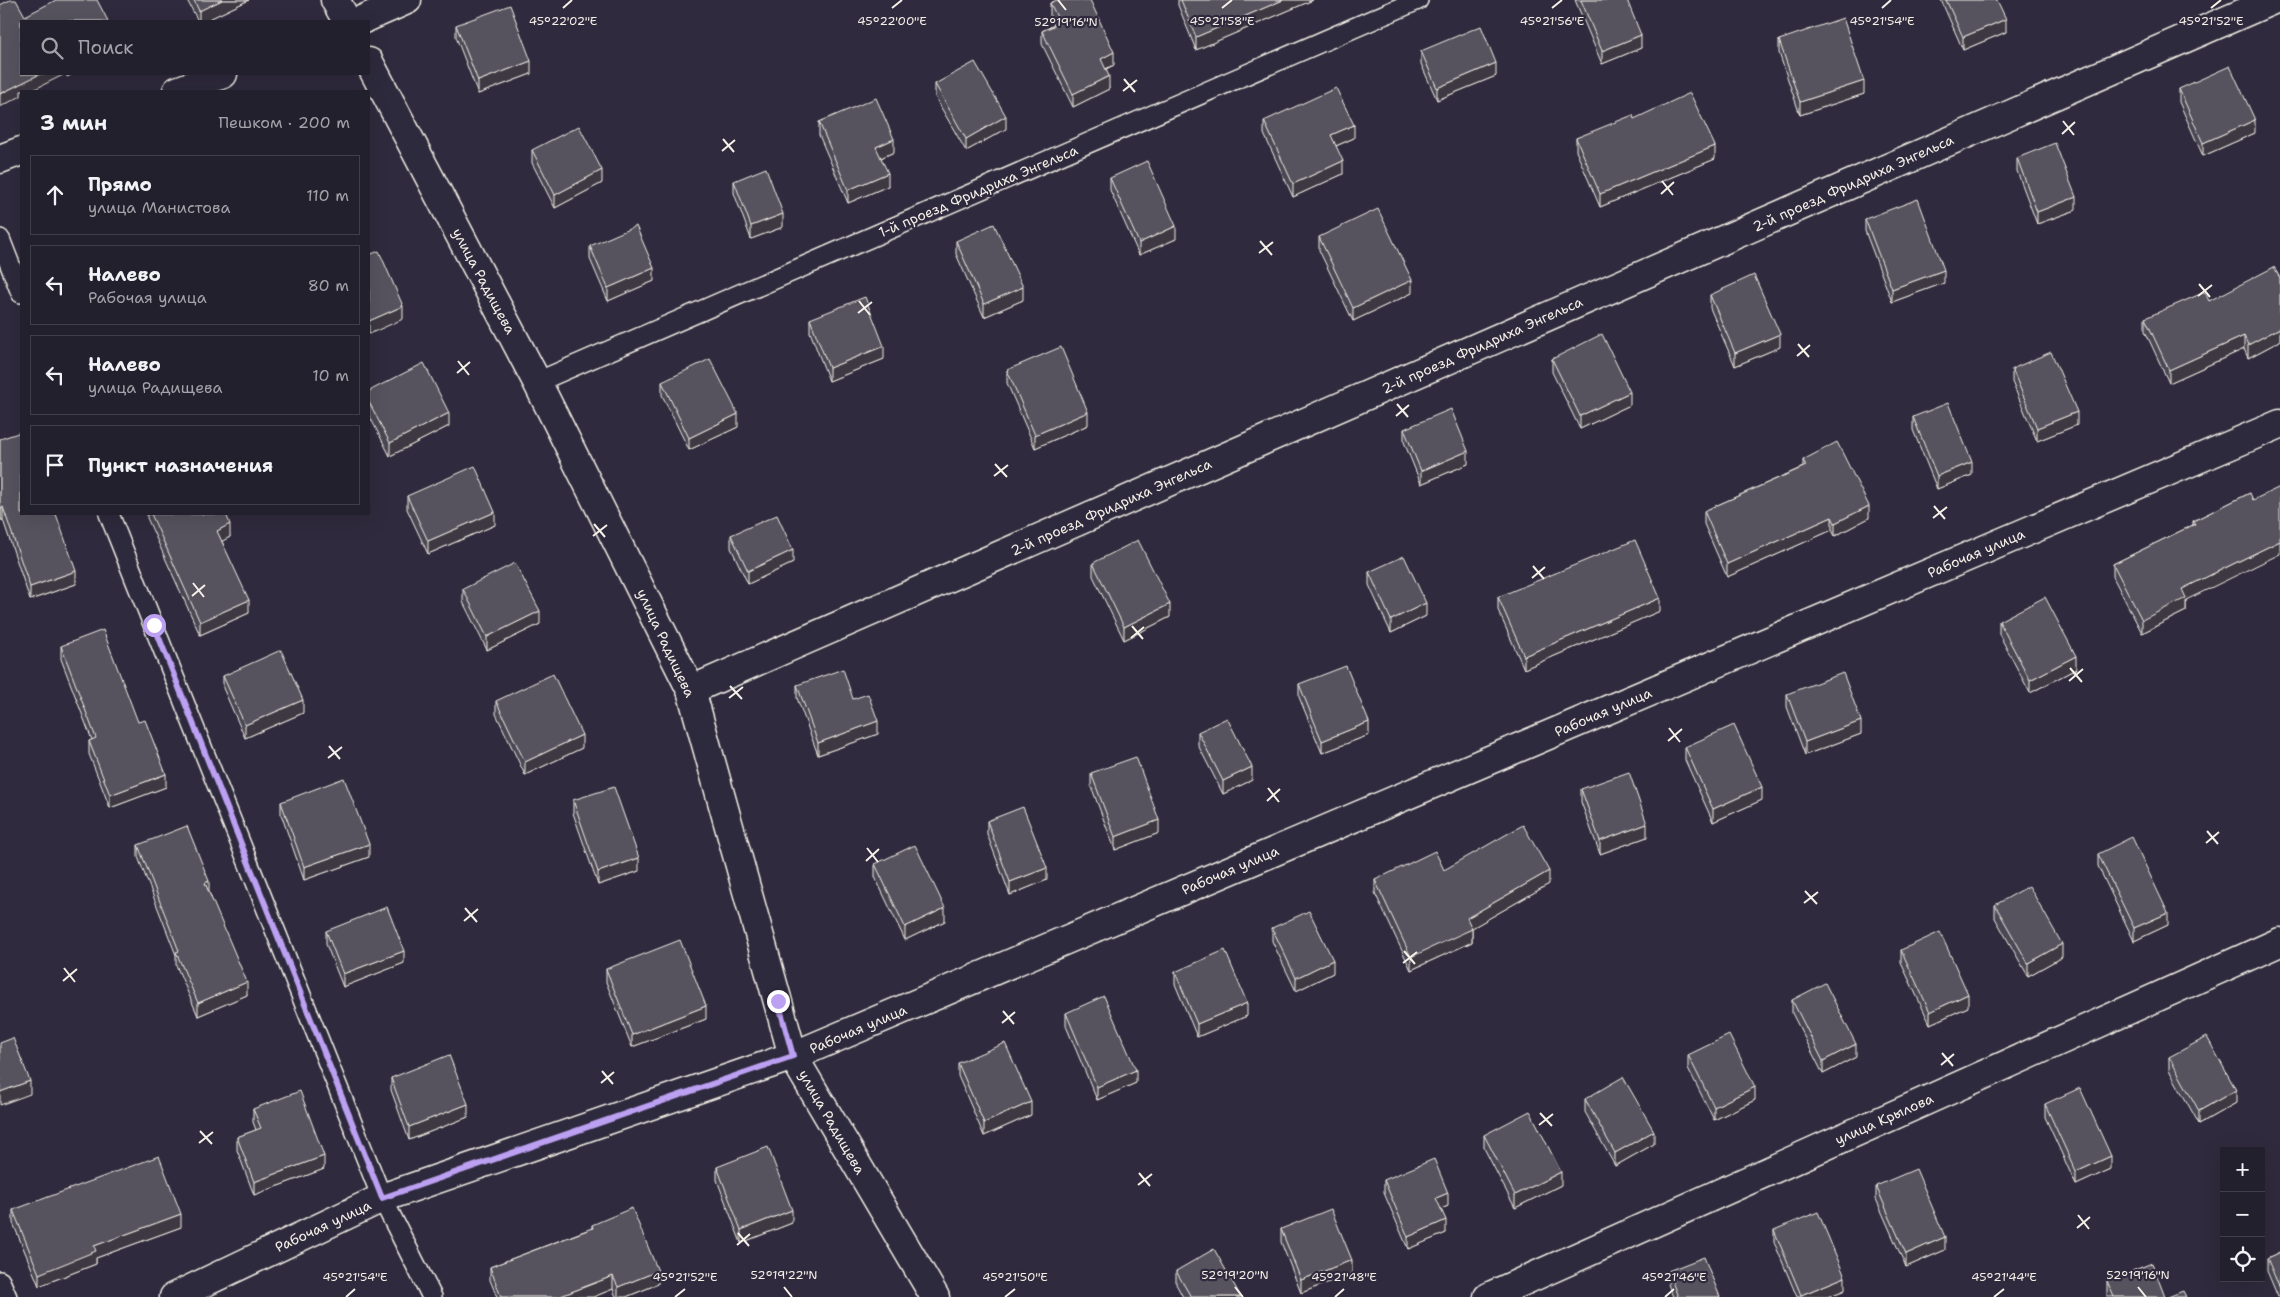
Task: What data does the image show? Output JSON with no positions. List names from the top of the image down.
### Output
{
  "streets": {
    "street": [
      "2-й проезд Фридриха Энгельса",
      "улица Радищева",
      "Рабочая улица",
      "улица Крылова"
    ],
    "lane": ["1-й проезд Фридриха Энгельса"]
  },
  "crossings": [
    ["2-й проезд Фридриха Энгельса", "улица Радищева"],
    ["1-й проезд Фридриха Энгельса", "улица Радищева"],
    ["улица Радищева", "Рабочая улица"]
  ],
  "page": {
    "search": "Поиск",
    "heading": ["3 мин", "Пешком · 200 m"],
    "list": [
      ["Прямо", "улица Манистова", "110 m"],
      ["Налево", "Рабочая улица", "80 m"],
      ["Налево", "улица Радищева", "10 m"],
      "Пункт назначения"
    ],
    "map_buttons": ["+", "−"]
  },
  "coordinates": [
    "45°22'00\"E",
    "45°22'02\"E",
    "45°21'58\"E",
    "45°21'56\"E",
    "45°21'54\"E",
    "45°21'52\"E",
    "52°19'16\"N",
    "52°19'22\"N",
    "52°19'20\"N",
    "45°21'50\"E",
    "45°21'48\"E",
    "45°21'46\"E",
    "45°21'44\"E"
  ]
}
